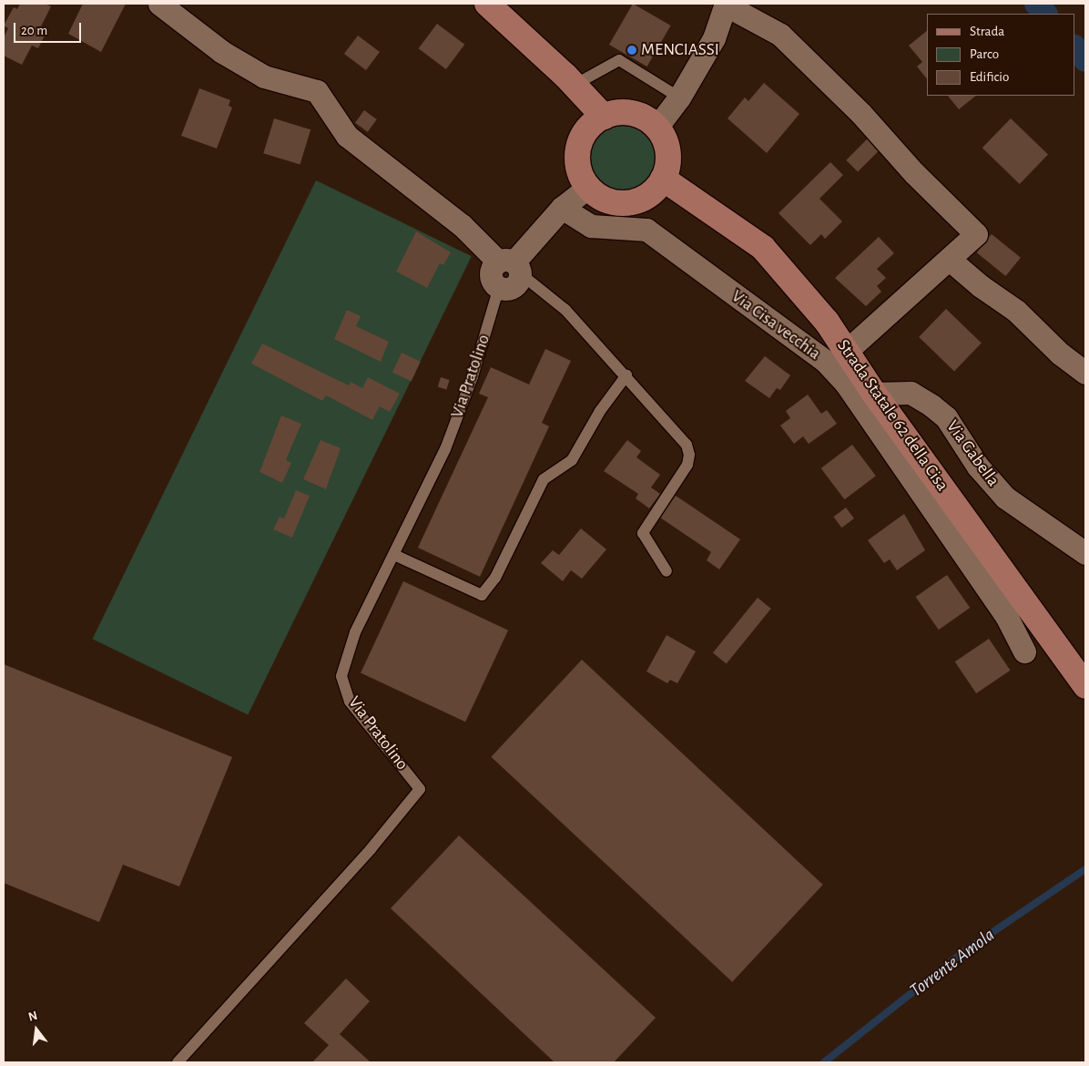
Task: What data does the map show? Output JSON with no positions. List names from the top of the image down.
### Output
{
  "streets": {
    "main road": ["Strada Statale 62 della Cisa"],
    "street": ["Via Cisa vecchia", "Via Gabella"],
    "lane": ["Via Pratolino"]
  },
  "crossings": [
    ["Strada Statale 62 della Cisa", "Via Gabella"]
  ],
  "water": ["Torrente Amola"],
  "places": ["MENCIASSI"],
  "legend": ["Strada", "Parco", "Edificio"],
  "scale_bar": "20 m",
  "north": "top"
}
